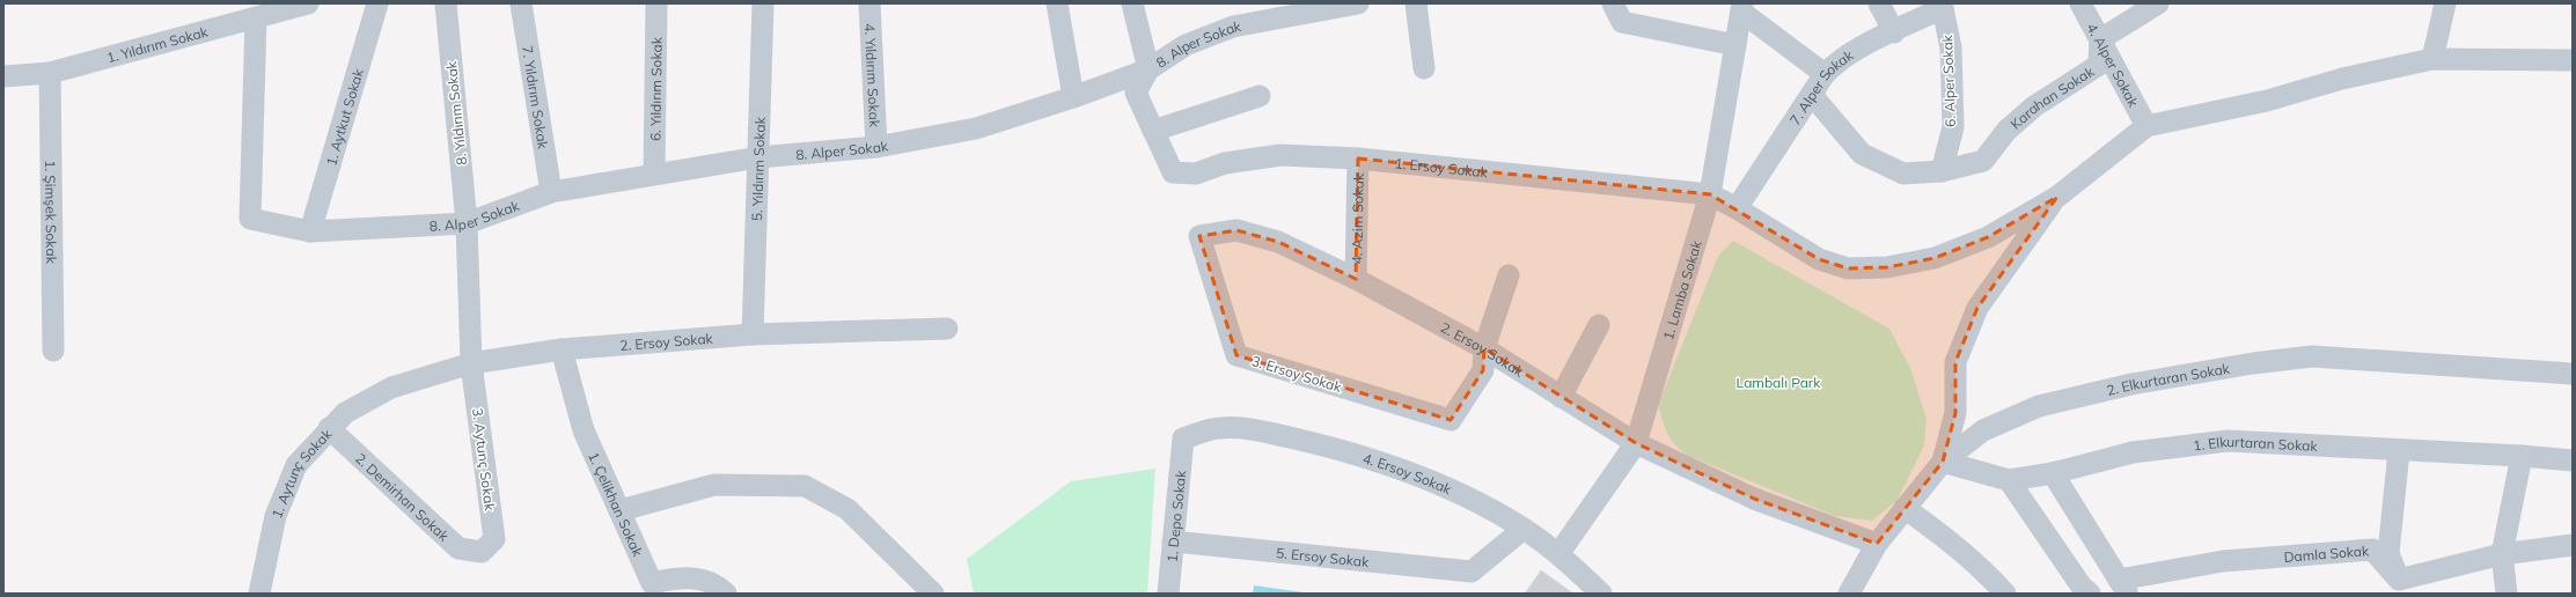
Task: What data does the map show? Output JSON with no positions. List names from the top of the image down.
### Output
{
  "streets": {
    "street": [
      "1. Yıldırım Sokak",
      "8. Alper Sokak",
      "4. Alper Sokak",
      "4. Yıldırım Sokak",
      "6. Alper Sokak",
      "6. Yıldırım Sokak",
      "7. Alper Sokak",
      "7. Yıldırım Sokak",
      "Karahan Sokak",
      "8. Yıldırım Sokak",
      "1. Aytkut Sokak",
      "1. Ersoy Sokak",
      "5. Yıldırım Sokak",
      "1. Şimşek Sokak",
      "4. Azim Sokak",
      "1. Lamba Sokak",
      "2. Ersoy Sokak",
      "3. Ersoy Sokak",
      "2. Elkurtaran Sokak",
      "1. Elkurtaran Sokak",
      "3. Aytunç Sokak",
      "4. Ersoy Sokak",
      "1. Aytunç Sokak",
      "2. Demirhan Sokak",
      "1. Çelikhan Sokak",
      "1. Depo Sokak",
      "Damla Sokak",
      "5. Ersoy Sokak"
    ]
  },
  "crossings": [
    ["1. Yıldırım Sokak", "8. Alper Sokak"],
    ["1. Yıldırım Sokak", "1. Şimşek Sokak"],
    ["8. Alper Sokak", "4. Yıldırım Sokak"],
    ["8. Alper Sokak", "6. Yıldırım Sokak"],
    ["8. Alper Sokak", "7. Yıldırım Sokak"],
    ["8. Alper Sokak", "8. Yıldırım Sokak"],
    ["8. Alper Sokak", "1. Aytkut Sokak"],
    ["8. Alper Sokak", "5. Yıldırım Sokak"],
    ["4. Alper Sokak", "Karahan Sokak"],
    ["6. Alper Sokak", "7. Alper Sokak"],
    ["6. Alper Sokak", "Karahan Sokak"],
    ["8. Yıldırım Sokak", "2. Ersoy Sokak"],
    ["8. Yıldırım Sokak", "3. Aytunç Sokak"],
    ["1. Ersoy Sokak", "4. Azim Sokak"],
    ["1. Ersoy Sokak", "1. Lamba Sokak"],
    ["5. Yıldırım Sokak", "2. Ersoy Sokak"],
    ["4. Azim Sokak", "2. Ersoy Sokak"],
    ["1. Lamba Sokak", "2. Ersoy Sokak"],
    ["1. Lamba Sokak", "4. Ersoy Sokak"],
    ["2. Ersoy Sokak", "3. Ersoy Sokak"],
    ["2. Ersoy Sokak", "2. Elkurtaran Sokak"],
    ["2. Ersoy Sokak", "3. Aytunç Sokak"],
    ["2. Ersoy Sokak", "1. Aytunç Sokak"],
    ["2. Ersoy Sokak", "1. Çelikhan Sokak"],
    ["2. Elkurtaran Sokak", "1. Elkurtaran Sokak"],
    ["3. Aytunç Sokak", "2. Demirhan Sokak"],
    ["4. Ersoy Sokak", "1. Depo Sokak"],
    ["4. Ersoy Sokak", "5. Ersoy Sokak"],
    ["1. Aytunç Sokak", "2. Demirhan Sokak"],
    ["1. Depo Sokak", "5. Ersoy Sokak"]
  ],
  "parks": ["Lambalı Park"]
}
